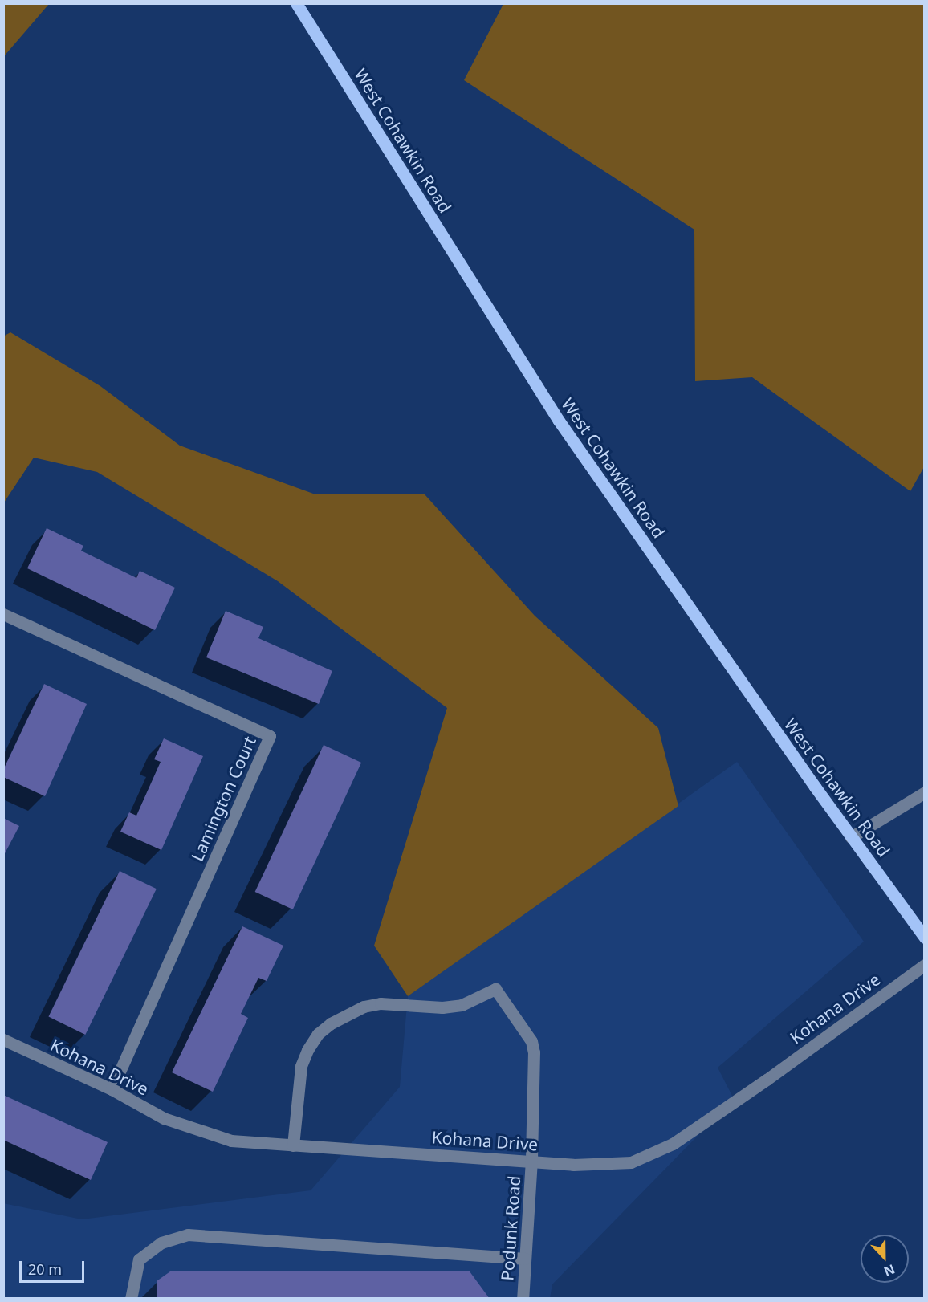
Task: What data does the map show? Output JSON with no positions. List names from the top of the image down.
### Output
{
  "streets": {
    "main road": ["West Cohawkin Road"],
    "street": ["Lamington Court", "Kohana Drive", "Podunk Road"]
  },
  "crossings": [
    ["Lamington Court", "Kohana Drive"],
    ["Kohana Drive", "Podunk Road"]
  ],
  "scale_bar": "20 m",
  "north": "bottom"
}
